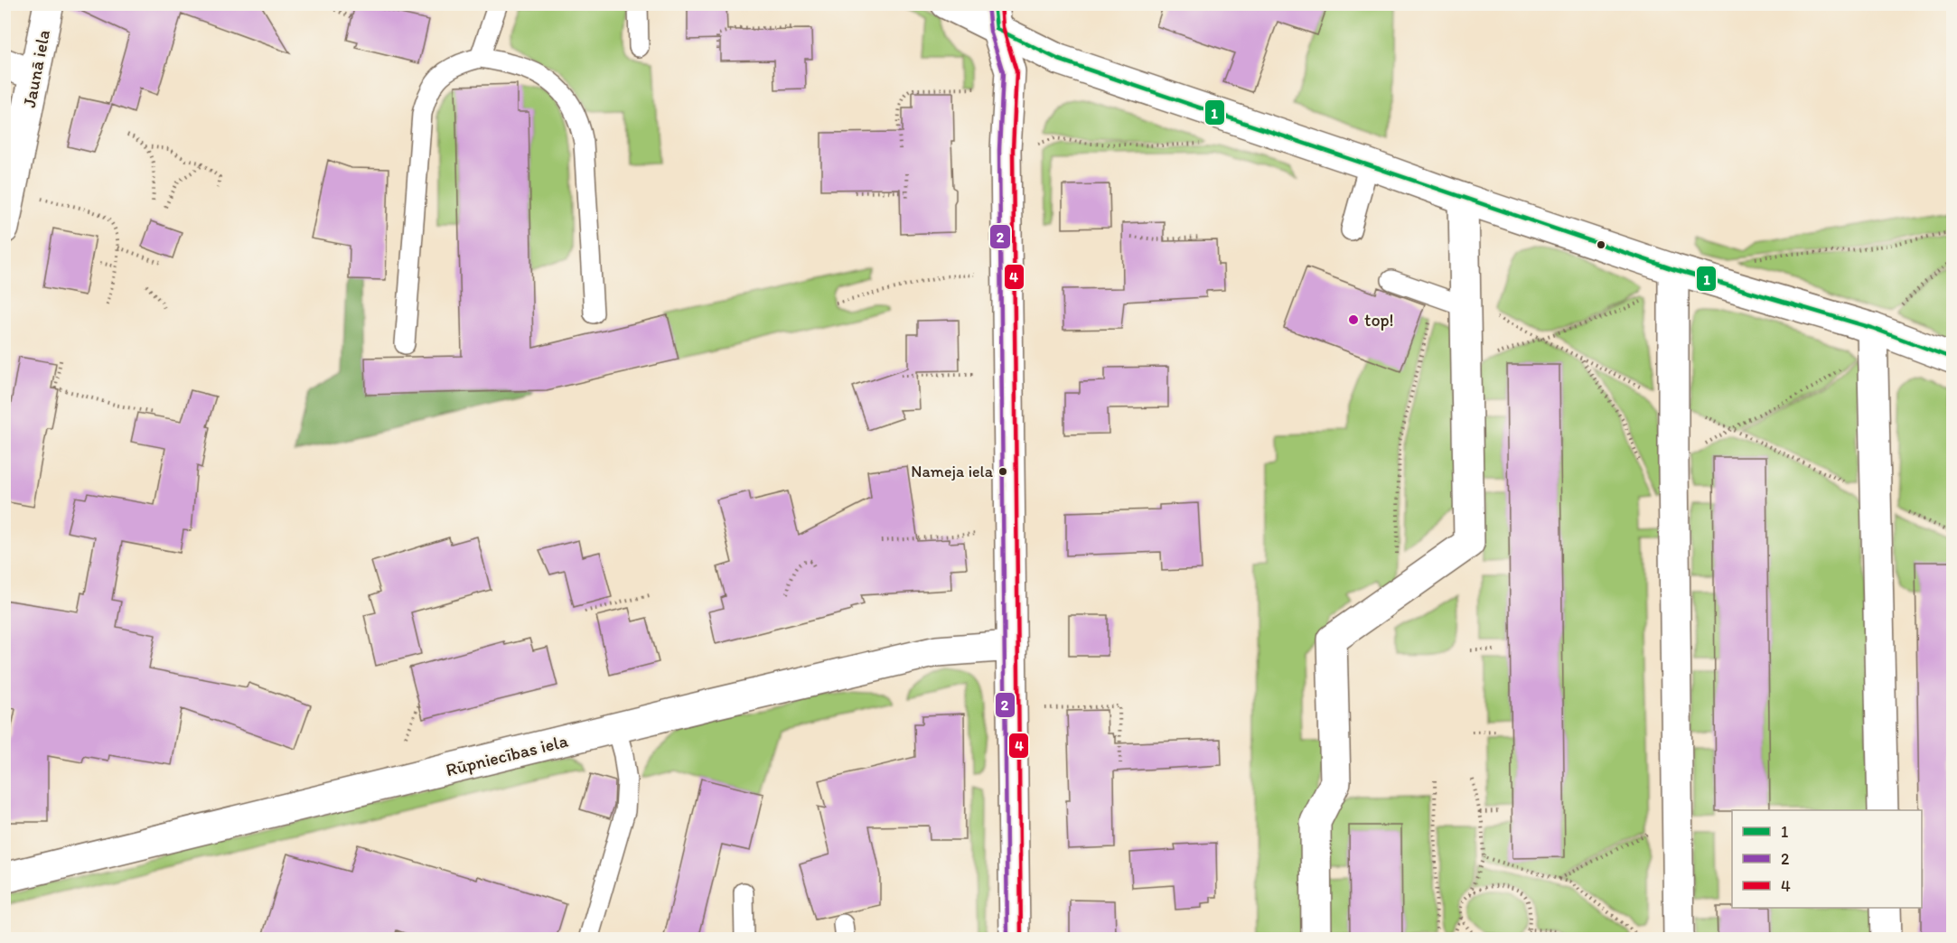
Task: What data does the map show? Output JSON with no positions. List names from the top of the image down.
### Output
{
  "streets": {
    "street": ["Jaunā iela", "Rūpniecības iela"]
  },
  "places": ["top!", "Nameja iela"],
  "lines": ["transit line 1", "transit line 4", "transit line 2"],
  "legend": ["1", "2", "4"]
}
